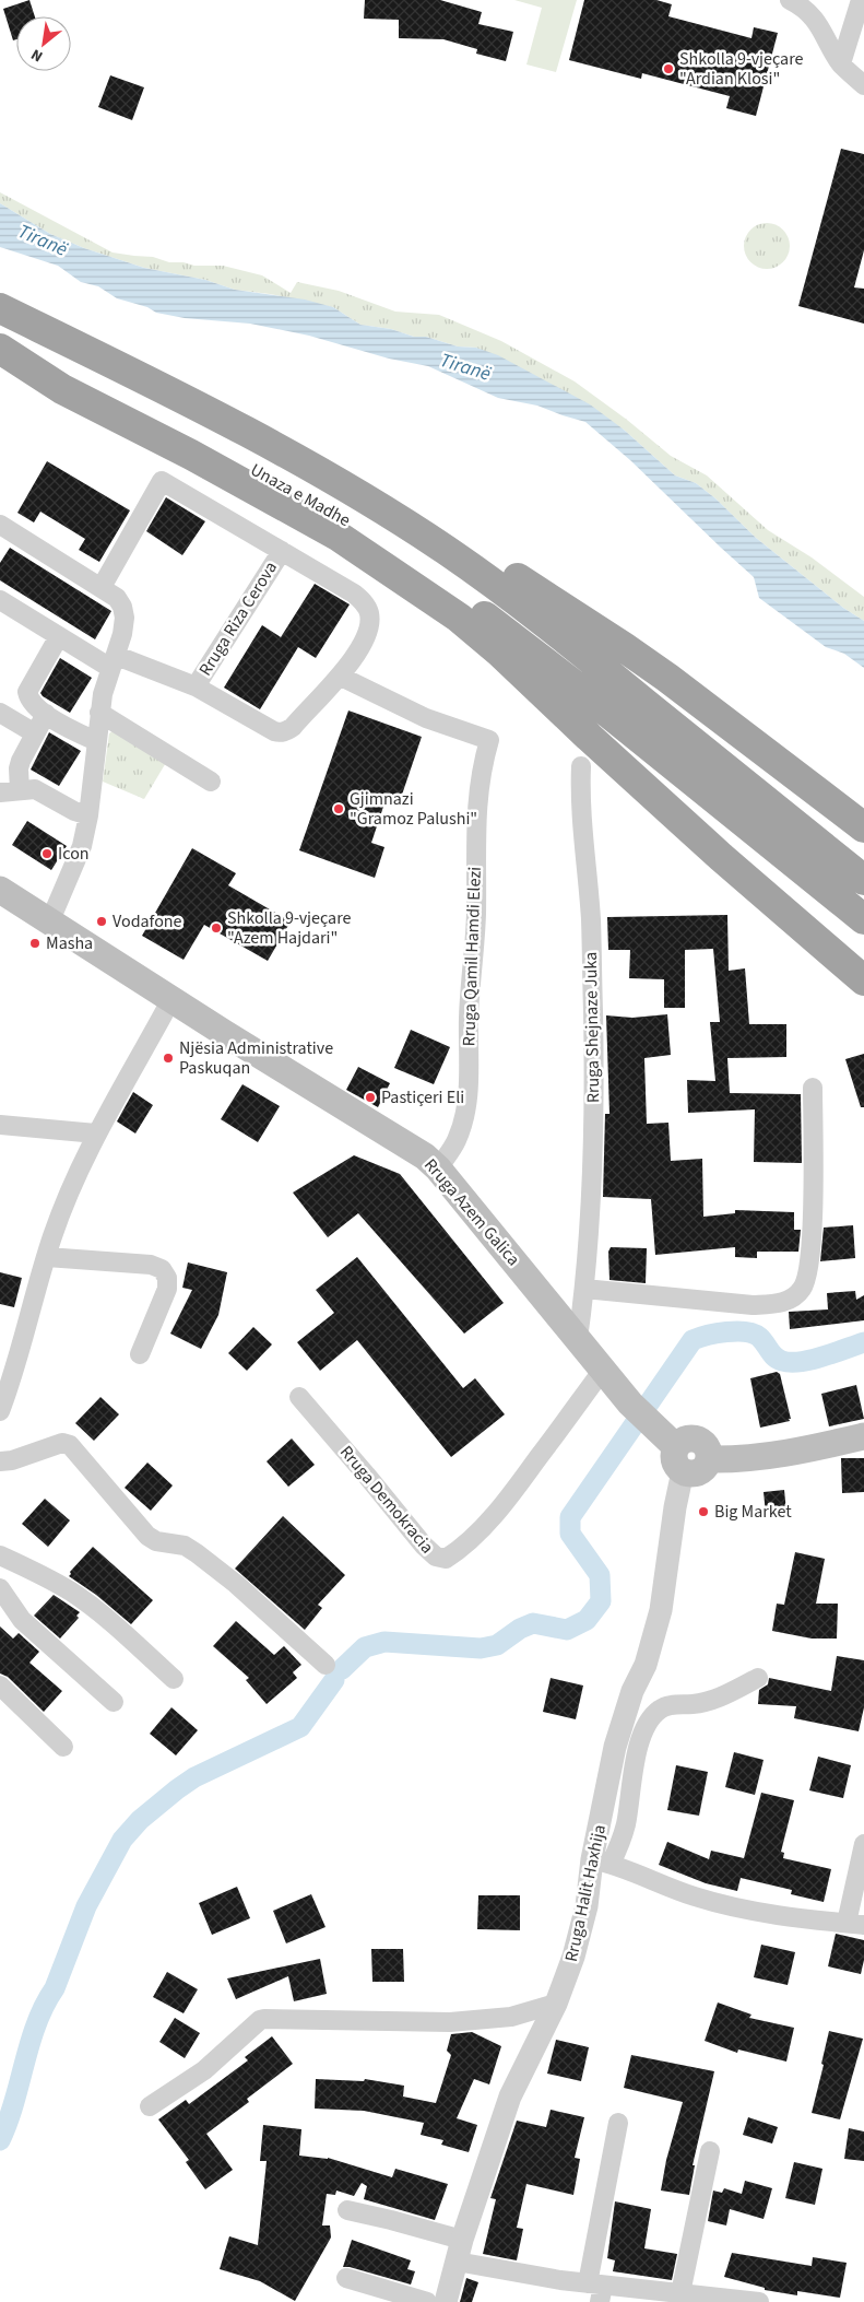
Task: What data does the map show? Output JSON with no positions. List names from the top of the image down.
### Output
{
  "streets": {
    "highway": ["Unaza e Madhe"],
    "main road": ["Rruga Azem Galica"],
    "street": [
      "Rruga Riza Cerova",
      "Rruga Qamil Hamdi Elezi",
      "Rruga Shejnaze Juka",
      "Rruga Demokracia",
      "Rruga Halit Haxhija"
    ]
  },
  "crossings": [
    ["Rruga Riza Cerova", "Rruga Qamil Hamdi Elezi"],
    ["Rruga Qamil Hamdi Elezi", "Rruga Azem Galica"],
    ["Rruga Shejnaze Juka", "Rruga Azem Galica"],
    ["Rruga Azem Galica", "Rruga Demokracia"],
    ["Rruga Azem Galica", "Rruga Halit Haxhija"]
  ],
  "water": ["Tiranë"],
  "places": [
    "Shkolla 9-vjeçare \"Ardian Klosi\"",
    "Gjimnazi \"Gramoz Palushi\"",
    "Icon",
    "Vodafone",
    "Shkolla 9-vjeçare \"Azem Hajdari\"",
    "Masha",
    "Njësia Administrative Paskuqan",
    "Pastiçeri Eli",
    "Big Market"
  ],
  "north": "bottom left"
}
